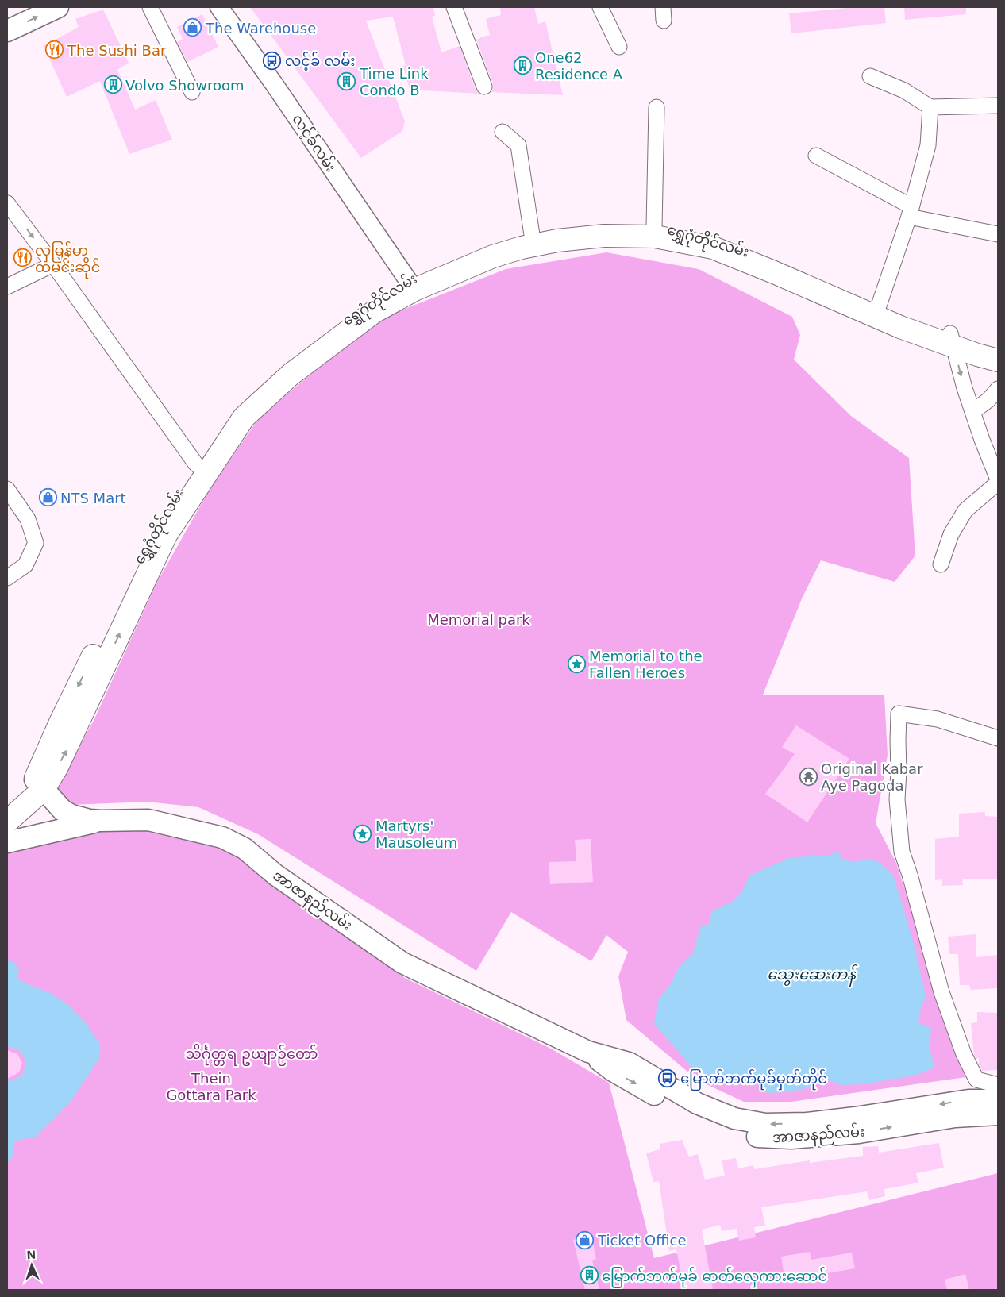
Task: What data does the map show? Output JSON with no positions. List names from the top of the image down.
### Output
{
  "streets": {
    "main road": ["ရွှေဂုံတိုင်လမ်း", "အာဇာနည်လမ်း"],
    "street": ["လင့်ခ်လမ်း"]
  },
  "crossings": [
    ["လင့်ခ်လမ်း", "ရွှေဂုံတိုင်လမ်း"],
    ["ရွှေဂုံတိုင်လမ်း", "အာဇာနည်လမ်း"]
  ],
  "water": ["သွေးဆေးကန်"],
  "parks": ["Memorial park", "သိင်္ဂုတ္တရ ဥယျာဉ်တော်", "Thein Gottara Park"],
  "places": {
    "shop": ["The Warehouse", "NTS Mart", "Ticket Office"],
    "restaurant": ["The Sushi Bar", "လှမြန်မာ ထမင်းဆိုင်"],
    "bus stop": ["လင့်ခ် လမ်း", "မြောက်ဘက်မုခ်မှတ်တိုင်"],
    "building": [
      "One62 Residence A",
      "Time Link Condo B",
      "Volvo Showroom",
      "မြောက်ဘက်မုခ် ဓာတ်လှေကားဆောင်"
    ],
    "place": ["Memorial to the Fallen Heroes", "Martyrs' Mausoleum"],
    "temple": ["Original Kabar Aye Pagoda"]
  },
  "north": "top"
}
